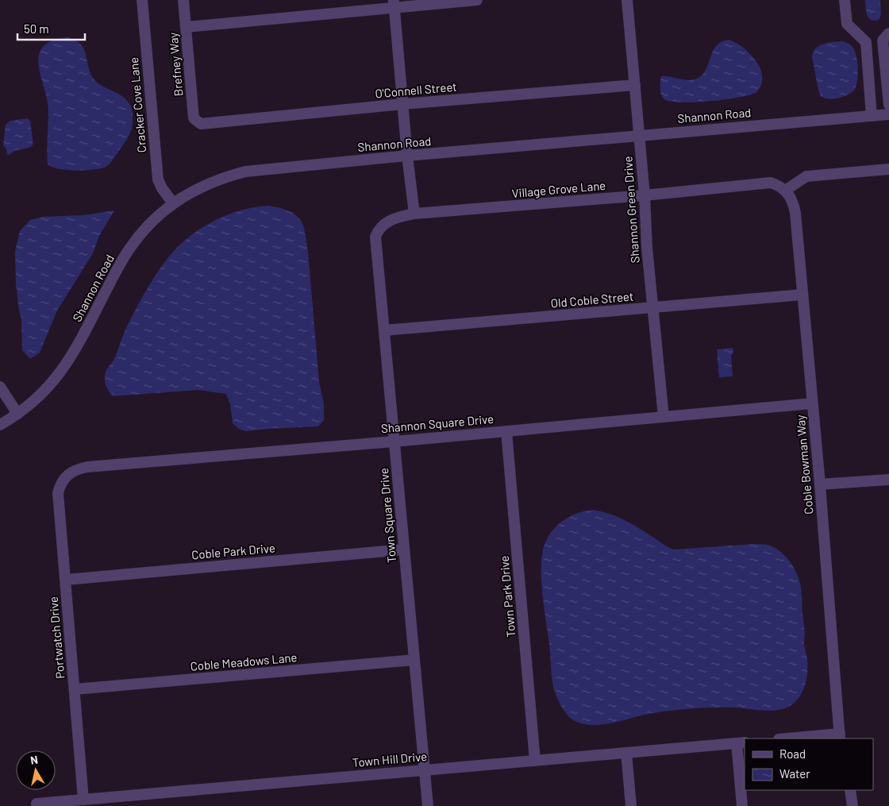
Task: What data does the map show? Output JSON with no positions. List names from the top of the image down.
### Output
{
  "streets": {
    "street": [
      "Brefney Way",
      "O'Connell Street",
      "Cracker Cove Lane",
      "Shannon Road",
      "Village Grove Lane",
      "Shannon Green Drive",
      "Old Coble Street",
      "Shannon Square Drive",
      "Coble Bowman Way",
      "Town Square Drive",
      "Coble Park Drive",
      "Town Park Drive",
      "Portwatch Drive",
      "Coble Meadows Lane",
      "Town Hill Drive"
    ]
  },
  "crossings": [
    ["Brefney Way", "O'Connell Street"],
    ["O'Connell Street", "Shannon Green Drive"],
    ["Cracker Cove Lane", "Shannon Road"],
    ["Shannon Road", "Shannon Green Drive"],
    ["Village Grove Lane", "Shannon Green Drive"],
    ["Village Grove Lane", "Coble Bowman Way"],
    ["Village Grove Lane", "Town Square Drive"],
    ["Shannon Green Drive", "Old Coble Street"],
    ["Shannon Green Drive", "Shannon Square Drive"],
    ["Old Coble Street", "Coble Bowman Way"],
    ["Old Coble Street", "Town Square Drive"],
    ["Shannon Square Drive", "Coble Bowman Way"],
    ["Shannon Square Drive", "Town Square Drive"],
    ["Shannon Square Drive", "Town Park Drive"],
    ["Shannon Square Drive", "Portwatch Drive"],
    ["Town Square Drive", "Coble Park Drive"],
    ["Town Square Drive", "Coble Meadows Lane"],
    ["Town Square Drive", "Town Hill Drive"],
    ["Coble Park Drive", "Portwatch Drive"],
    ["Town Park Drive", "Town Hill Drive"],
    ["Portwatch Drive", "Coble Meadows Lane"],
    ["Portwatch Drive", "Town Hill Drive"]
  ],
  "legend": ["Road", "Water"],
  "scale_bar": "50 m",
  "north": "top"
}
